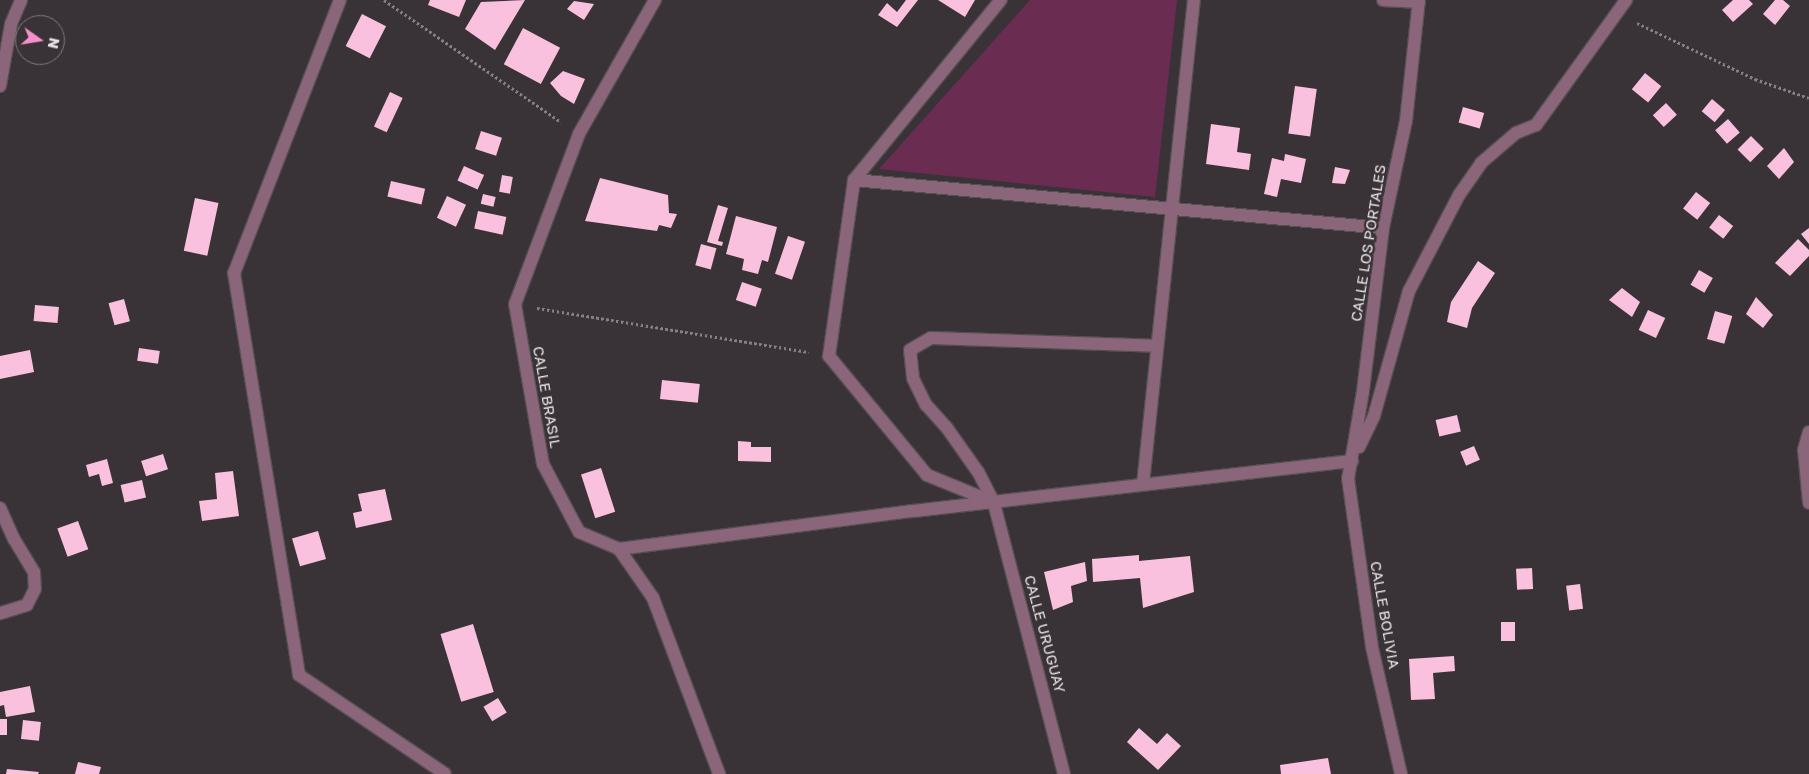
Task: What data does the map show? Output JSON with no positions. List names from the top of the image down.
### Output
{
  "streets": {
    "street": [
      "CALLE LOS PORTALES",
      "CALLE BRASIL",
      "CALLE BOLIVIA",
      "CALLE URUGUAY"
    ]
  },
  "crossings": [
    ["CALLE LOS PORTALES", "CALLE BOLIVIA"]
  ],
  "north": "right"
}
